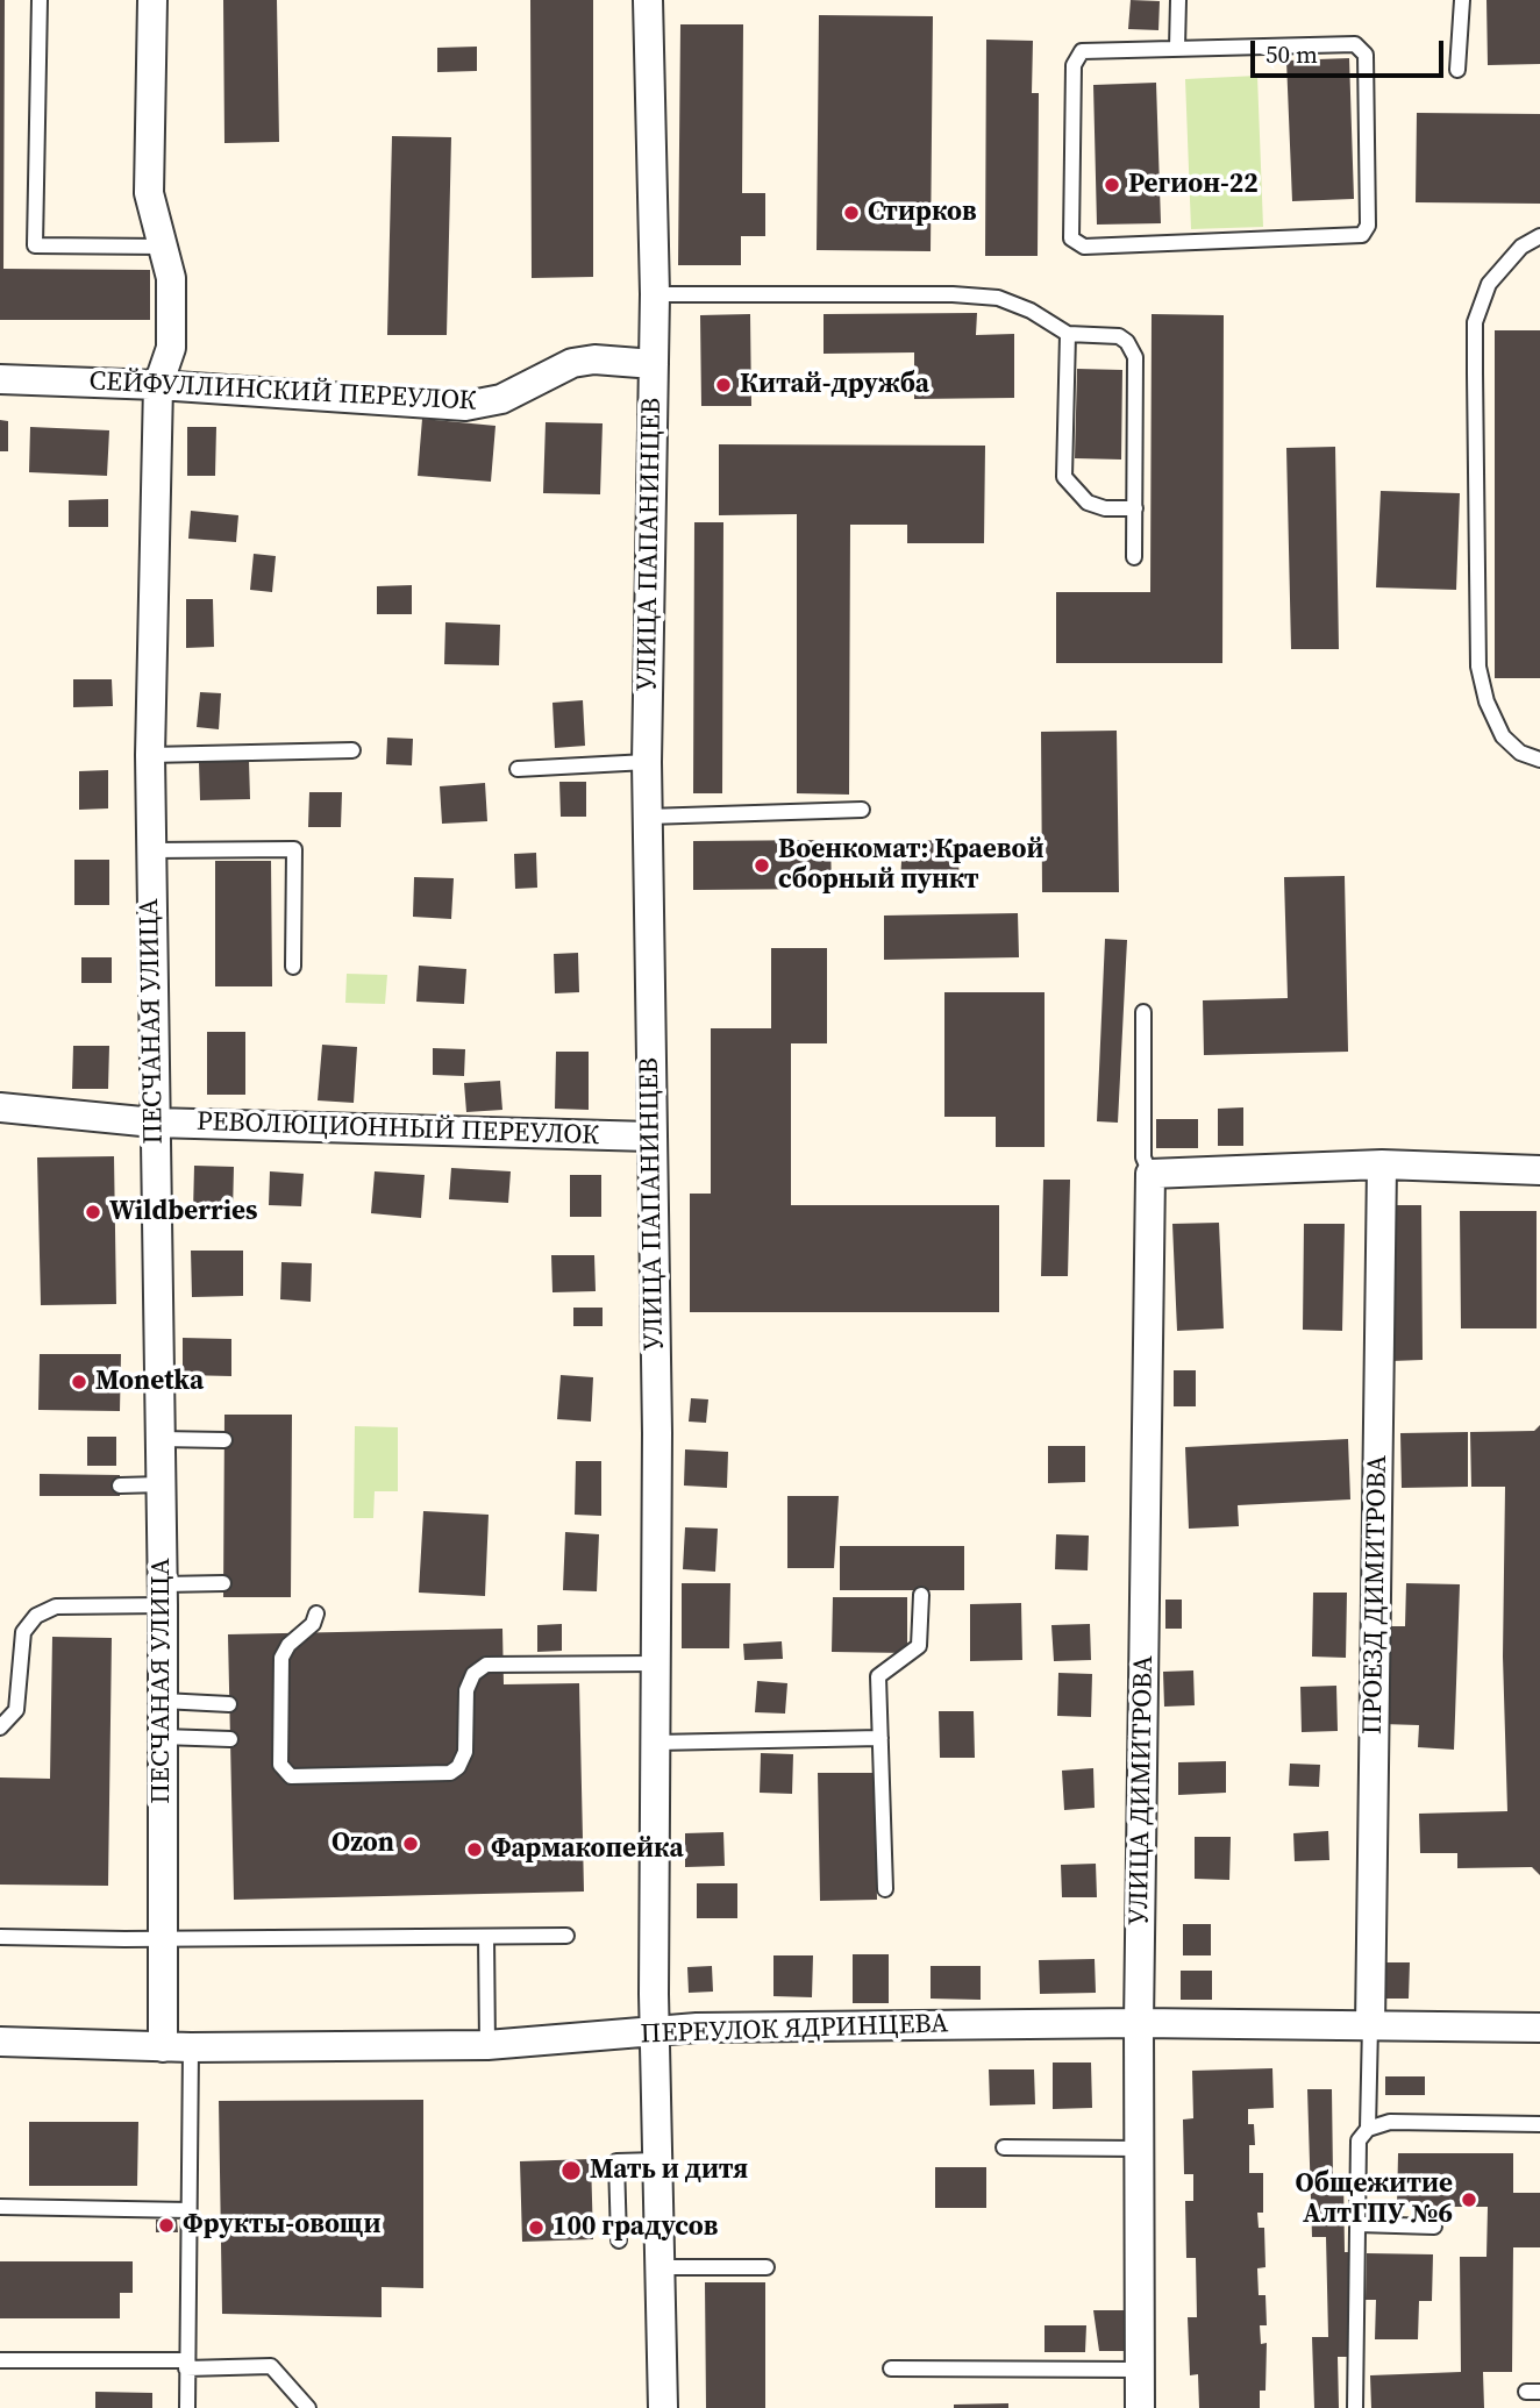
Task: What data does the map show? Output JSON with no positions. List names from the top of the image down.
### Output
{
  "streets": {
    "street": [
      "СЕЙФУЛЛИНСКИЙ ПЕРЕУЛОК",
      "УЛИЦА ПАПАНИНЦЕВ",
      "ПЕСЧАНАЯ УЛИЦА",
      "РЕВОЛЮЦИОННЫЙ ПЕРЕУЛОК",
      "ПРОЕЗД ДИМИТРОВА",
      "УЛИЦА ДИМИТРОВА",
      "ПЕРЕУЛОК ЯДРИНЦЕВА"
    ]
  },
  "crossings": [
    ["СЕЙФУЛЛИНСКИЙ ПЕРЕУЛОК", "УЛИЦА ПАПАНИНЦЕВ"],
    ["СЕЙФУЛЛИНСКИЙ ПЕРЕУЛОК", "ПЕСЧАНАЯ УЛИЦА"],
    ["УЛИЦА ПАПАНИНЦЕВ", "РЕВОЛЮЦИОННЫЙ ПЕРЕУЛОК"],
    ["УЛИЦА ПАПАНИНЦЕВ", "ПЕРЕУЛОК ЯДРИНЦЕВА"],
    ["ПЕСЧАНАЯ УЛИЦА", "РЕВОЛЮЦИОННЫЙ ПЕРЕУЛОК"],
    ["ПЕСЧАНАЯ УЛИЦА", "ПЕРЕУЛОК ЯДРИНЦЕВА"],
    ["ПРОЕЗД ДИМИТРОВА", "ПЕРЕУЛОК ЯДРИНЦЕВА"],
    ["УЛИЦА ДИМИТРОВА", "ПЕРЕУЛОК ЯДРИНЦЕВА"]
  ],
  "places": [
    "Регион-22",
    "Стирков",
    "Китай-дружба",
    "Военкомат: Краевой сборный пункт",
    "Wildberries",
    "Monetka",
    "Ozon",
    "Фармакопейка",
    "Мать и дитя",
    "Общежитие АлтГПУ №6",
    "Фрукты-овощи",
    "100 градусов"
  ],
  "scale_bar": "50 m"
}
